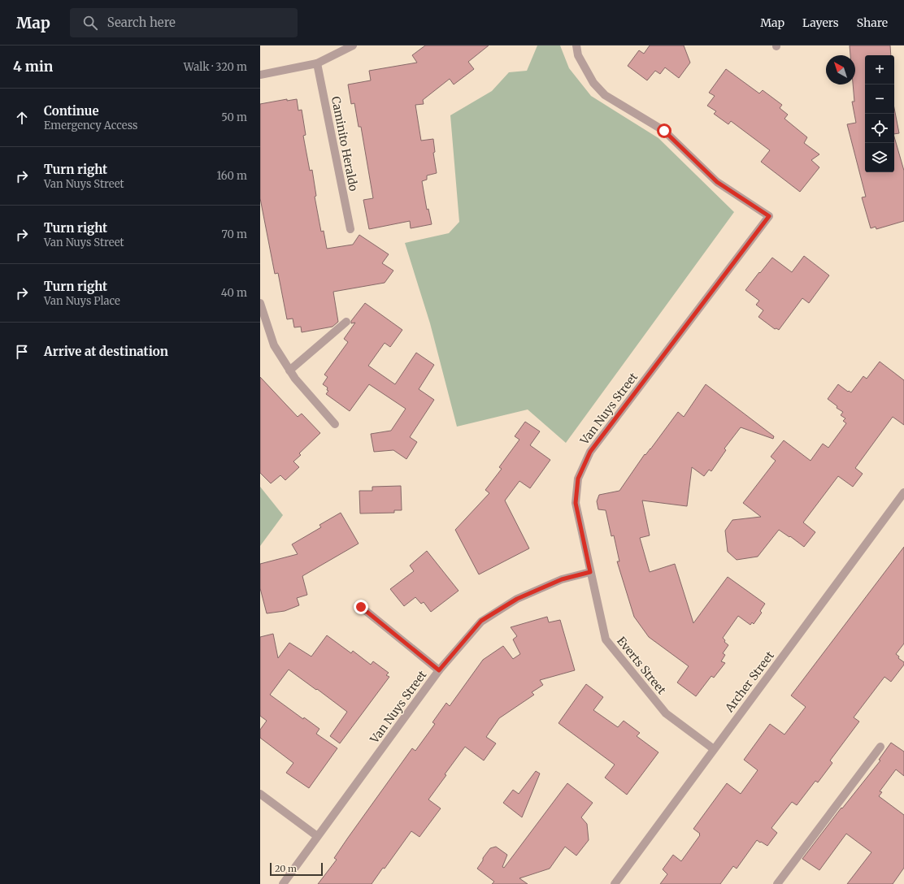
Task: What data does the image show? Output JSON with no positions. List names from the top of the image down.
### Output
{
  "streets": {
    "street": [
      "Caminito Heraldo",
      "Van Nuys Street",
      "Everts Street",
      "Archer Street"
    ]
  },
  "crossings": [
    ["Van Nuys Street", "Everts Street"],
    ["Everts Street", "Archer Street"]
  ],
  "scale_bar": "20 m",
  "north": "top left",
  "page": {
    "header": "Map",
    "search": "Search here",
    "nav": ["Map", "Layers", "Share"],
    "heading": ["4 min", "Walk · 320 m"],
    "map_buttons": ["+", "−"],
    "list": [
      ["Continue", "Emergency Access", "50 m"],
      ["Turn right", "Van Nuys Street", "160 m"],
      ["Turn right", "Van Nuys Street", "70 m"],
      ["Turn right", "Van Nuys Place", "40 m"],
      "Arrive at destination"
    ],
    "scale": "20 m"
  }
}
